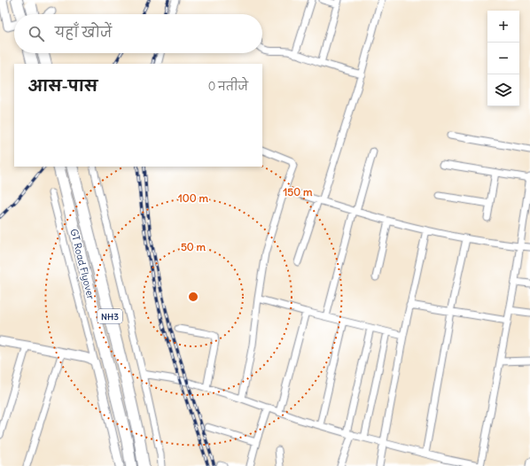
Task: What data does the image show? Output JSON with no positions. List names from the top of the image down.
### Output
{
  "streets": {
    "highway": ["GT Road Flyover", "NH3"]
  },
  "page": {
    "map_buttons": ["+", "−"],
    "search": "यहाँ खोजें",
    "heading": ["आस-पास", "0 नतीजे"]
  },
  "rings": ["150 m", "100 m", "50 m"]
}
